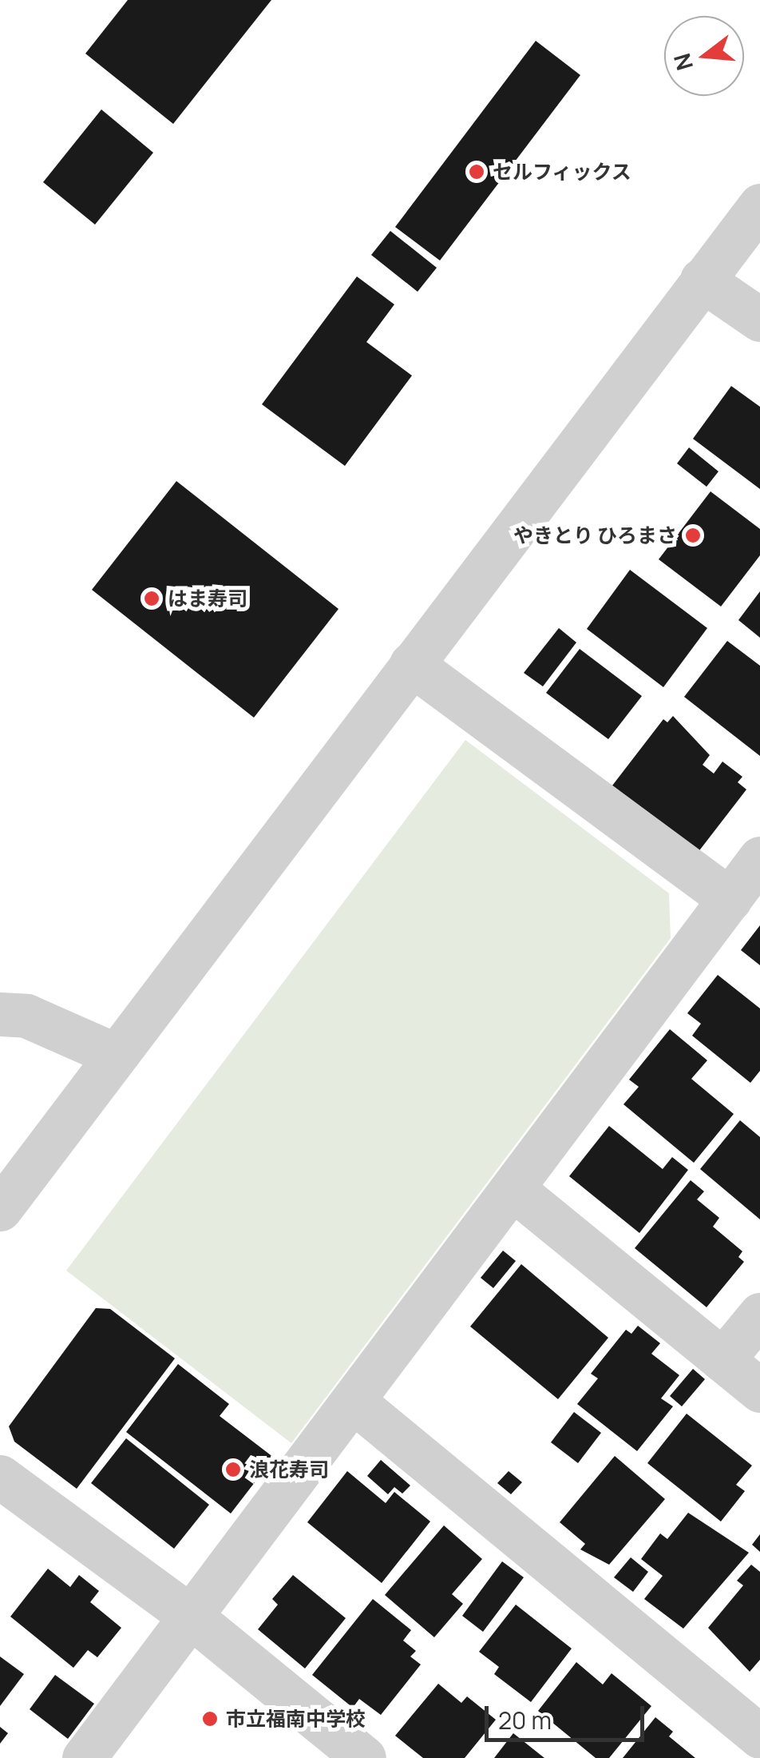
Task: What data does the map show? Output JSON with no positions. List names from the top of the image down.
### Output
{
  "places": [
    "セルフィックス",
    "やきとり ひろまさ",
    "はま寿司",
    "浪花寿司",
    "市立福南中学校"
  ],
  "scale_bar": "20 m",
  "north": "left"
}
